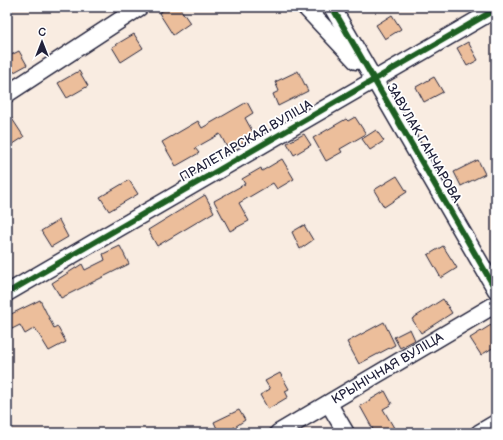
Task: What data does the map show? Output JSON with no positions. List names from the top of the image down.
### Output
{
  "streets": {
    "street": ["ПРАЛЕТАРСКАЯ ВУЛІЦА", "ЗАВУЛАК ГАНЧАРОВА", "КРЫНІЧНАЯ ВУЛІЦА"]
  },
  "crossings": [
    ["ПРАЛЕТАРСКАЯ ВУЛІЦА", "ЗАВУЛАК ГАНЧАРОВА"]
  ],
  "north": "top"
}
